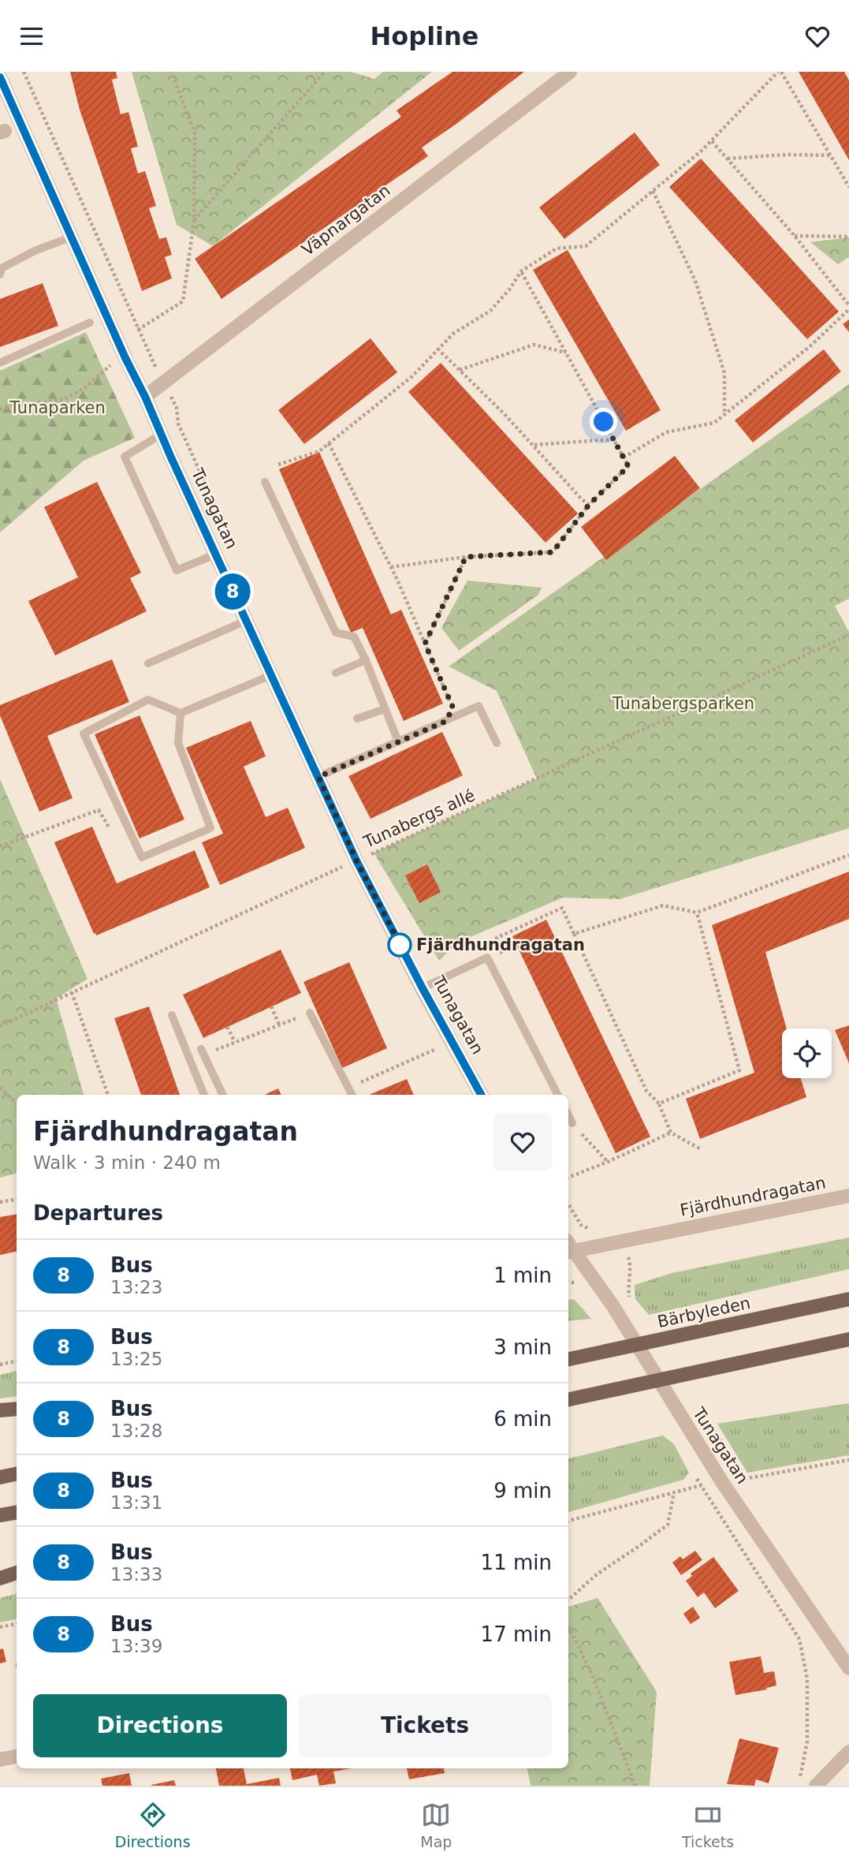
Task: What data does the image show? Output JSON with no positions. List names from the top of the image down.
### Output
{
  "streets": {
    "main road": ["Bärbyleden"],
    "street": ["Väpnargatan", "Tunagatan", "Fjärdhundragatan"],
    "path": ["Tunabergs allé"]
  },
  "crossings": [
    ["Väpnargatan", "Tunagatan"],
    ["Tunagatan", "Tunabergs allé"],
    ["Tunagatan", "Fjärdhundragatan"]
  ],
  "parks": ["Tunaparken", "Tunabergsparken"],
  "places": ["Fjärdhundragatan"],
  "lines": ["bus line 8"],
  "page": {
    "header": "Hopline",
    "on_map": "8",
    "heading": [
      ["Fjärdhundragatan", "Walk · 3 min · 240 m"],
      "Departures"
    ],
    "list": [
      {
        "mark": "8",
        "name": "Bus",
        "note": "13:23",
        "value": "1 min"
      },
      {
        "mark": "8",
        "name": "Bus",
        "note": "13:25",
        "value": "3 min"
      },
      {
        "mark": "8",
        "name": "Bus",
        "note": "13:28",
        "value": "6 min"
      },
      {
        "mark": "8",
        "name": "Bus",
        "note": "13:31",
        "value": "9 min"
      },
      {
        "mark": "8",
        "name": "Bus",
        "note": "13:33",
        "value": "11 min"
      },
      {
        "mark": "8",
        "name": "Bus",
        "note": "13:39",
        "value": "17 min"
      }
    ],
    "buttons": ["Directions", "Tickets"],
    "tabs": ["Directions", "Map", "Tickets"]
  }
}
